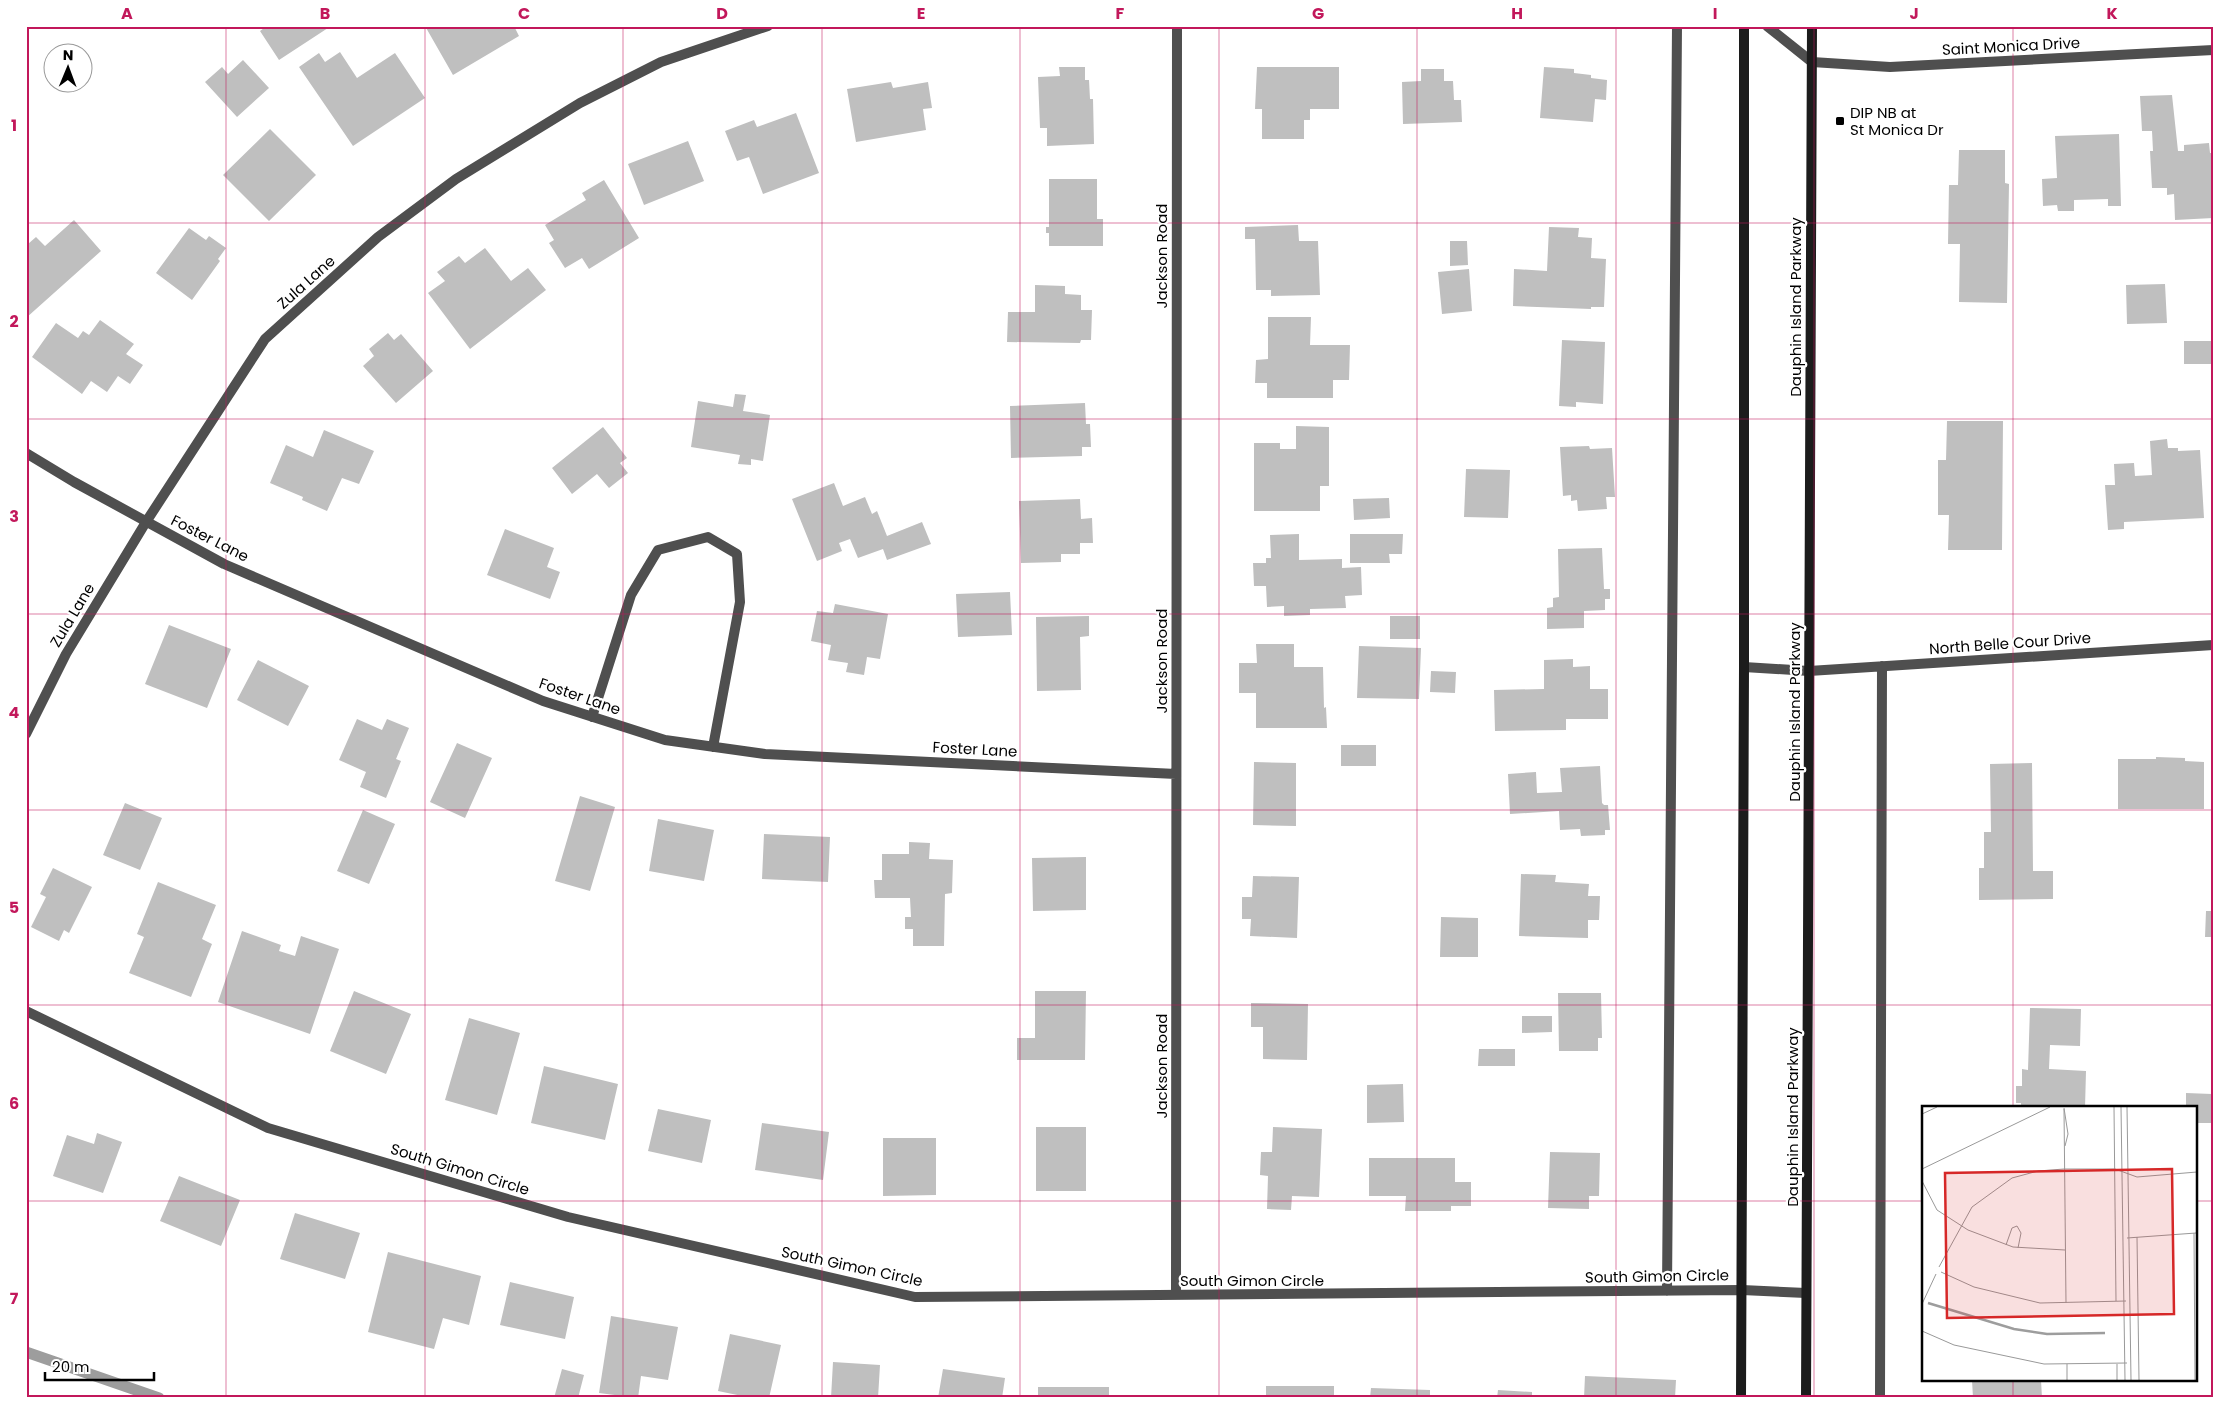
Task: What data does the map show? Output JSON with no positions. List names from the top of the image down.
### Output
{
  "streets": {
    "main road": ["Dauphin Island Parkway"],
    "street": [
      "Saint Monica Drive",
      "Jackson Road",
      "Zula Lane",
      "Foster Lane",
      "North Belle Cour Drive",
      "South Gimon Circle"
    ]
  },
  "crossings": [
    ["Saint Monica Drive", "Dauphin Island Parkway"],
    ["Jackson Road", "Foster Lane"],
    ["Jackson Road", "South Gimon Circle"],
    ["Zula Lane", "Foster Lane"],
    ["Dauphin Island Parkway", "North Belle Cour Drive"],
    ["Dauphin Island Parkway", "South Gimon Circle"]
  ],
  "places": {
    "transit": ["DIP NB at St Monica Dr"]
  },
  "scale_bar": "20 m",
  "north": "top",
  "grid": {
    "columns": [
      "A",
      "B",
      "C",
      "D",
      "E",
      "F",
      "G",
      "H",
      "I",
      "J",
      "K"
    ],
    "rows": [
      "1",
      "2",
      "3",
      "4",
      "5",
      "6",
      "7"
    ]
  }
}
